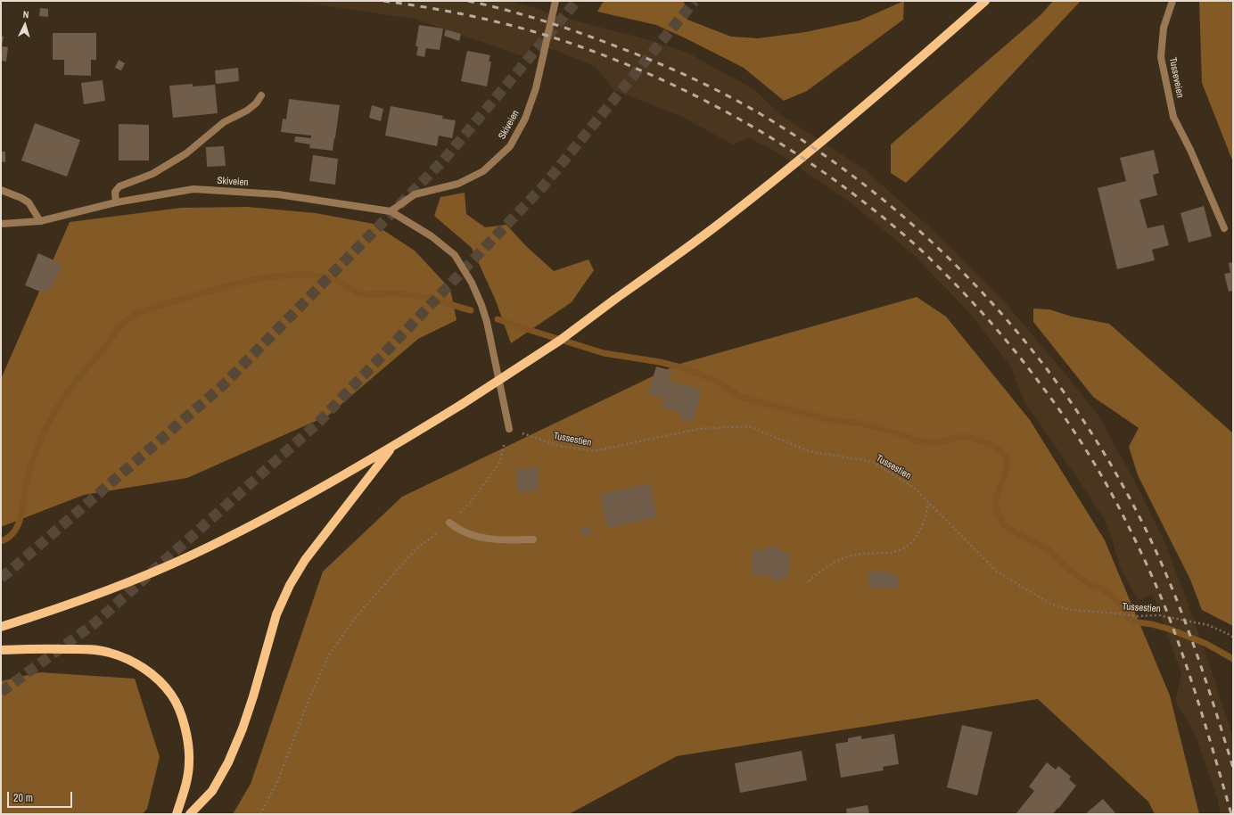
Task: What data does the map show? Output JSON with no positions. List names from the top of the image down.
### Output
{
  "streets": {
    "street": ["Tusseveien", "Skiveien"],
    "path": ["Tussestien"]
  },
  "crossings": [
    ["Skiveien", "Tussestien"]
  ],
  "scale_bar": "20 m",
  "north": "top"
}
